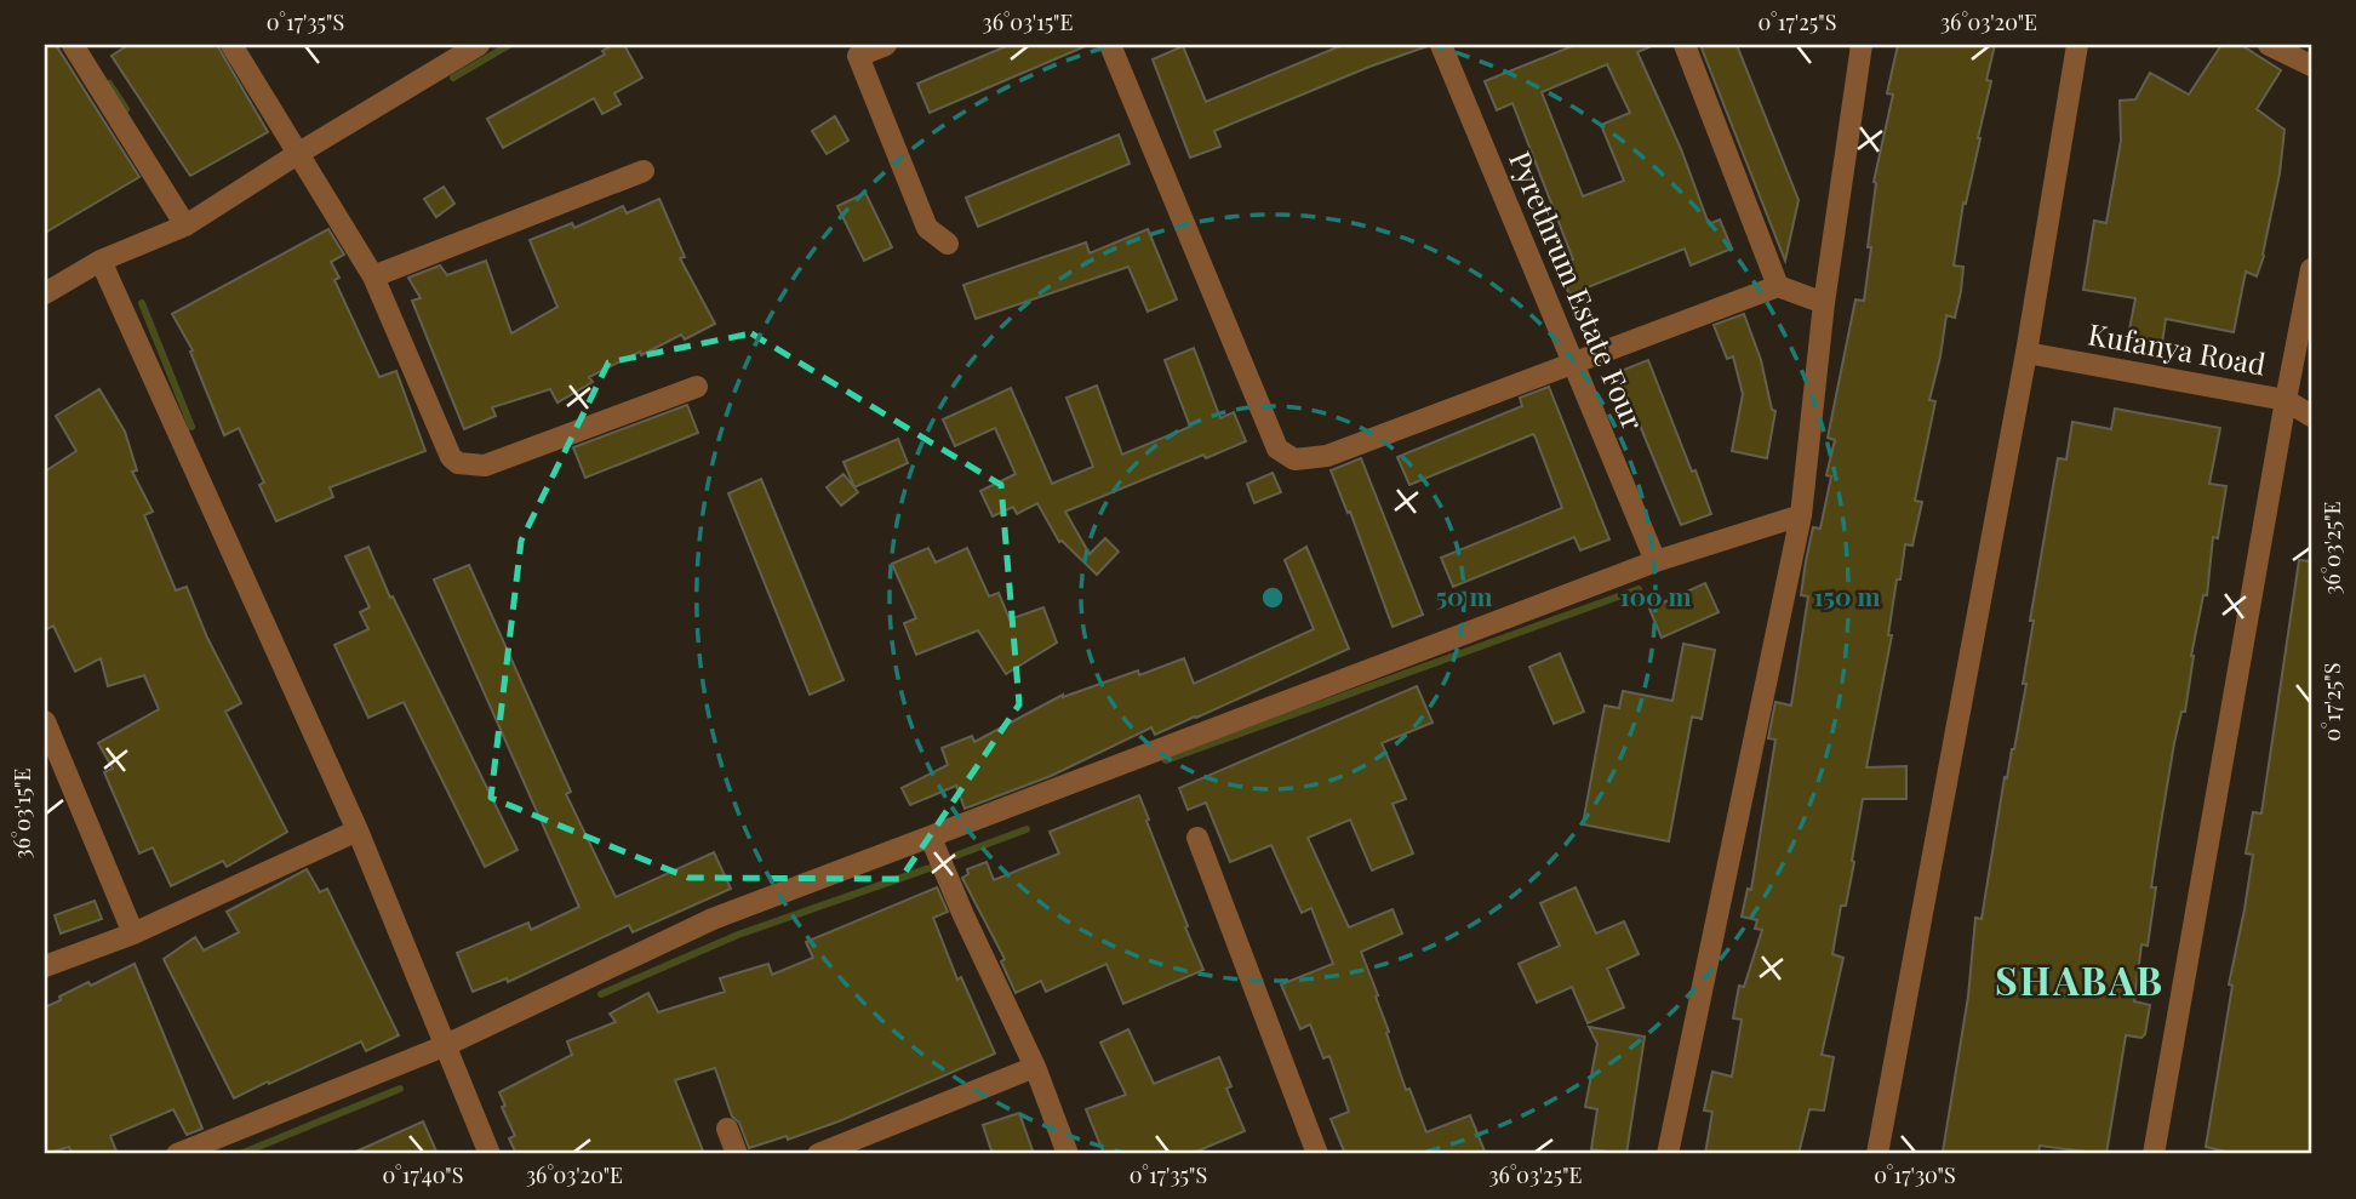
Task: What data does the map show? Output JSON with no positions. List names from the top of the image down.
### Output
{
  "streets": {
    "street": ["Pyrethrum Estate Four", "Kufanya Road"]
  },
  "districts": ["SHABAB"],
  "coordinates": [
    "0°17'35\"S",
    "36°03'15\"E",
    "0°17'25\"S",
    "36°03'20\"E",
    "36°03'25\"E",
    "0°17'40\"S",
    "0°17'30\"S"
  ],
  "rings": ["50 m", "100 m", "150 m"]
}
